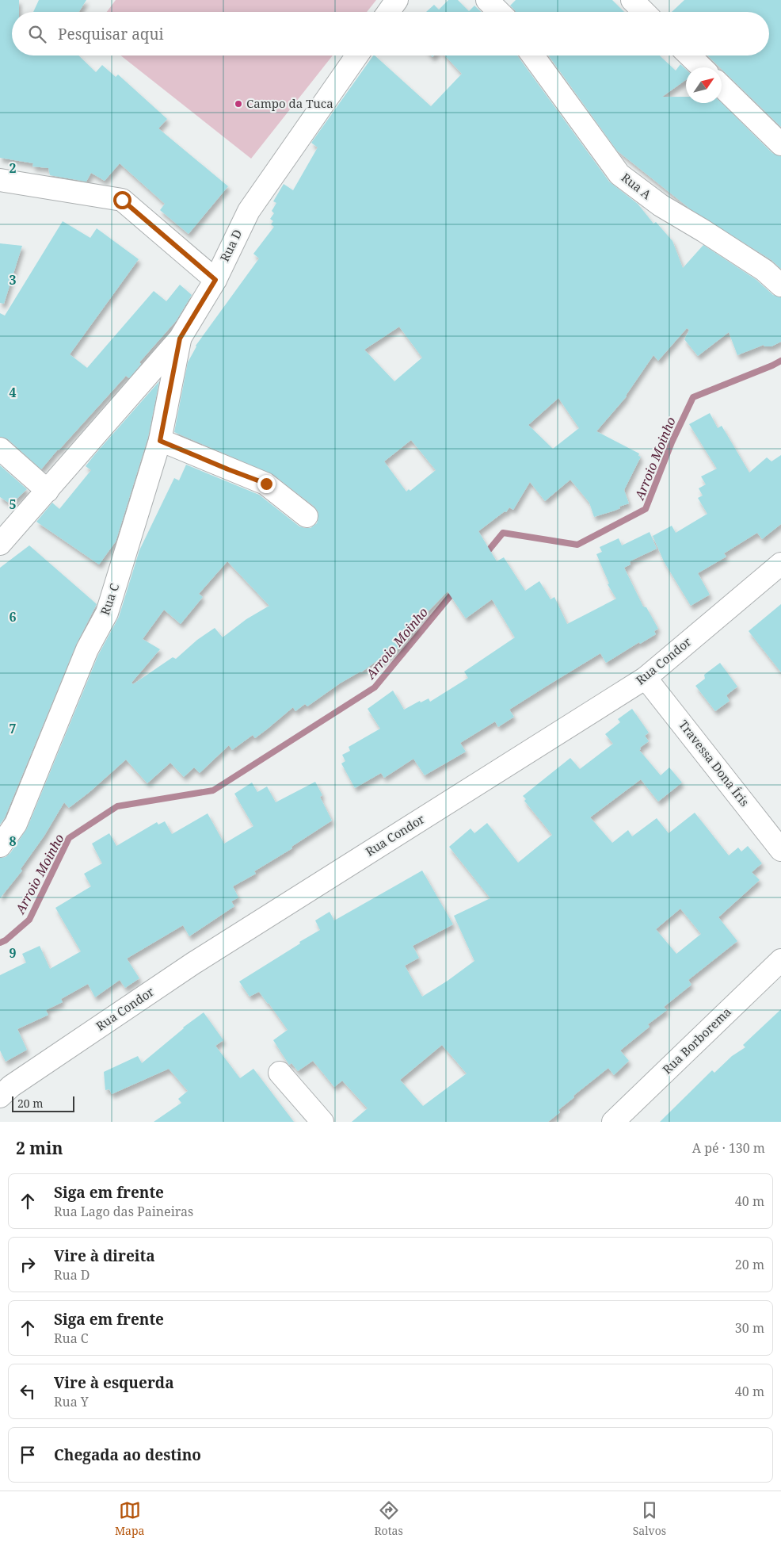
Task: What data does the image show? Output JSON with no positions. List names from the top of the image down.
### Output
{
  "streets": {
    "street": [
      "Rua A",
      "Rua D",
      "Rua C",
      "Rua Condor",
      "Travessa Dona Íris",
      "Rua Borborema"
    ]
  },
  "crossings": [
    ["Rua D", "Rua C"],
    ["Rua Condor", "Travessa Dona Íris"]
  ],
  "water": ["Arroio Moinho"],
  "places": ["Campo da Tuca"],
  "scale_bar": "20 m",
  "north": "top right",
  "page": {
    "search": "Pesquisar aqui",
    "scale": "20 m",
    "heading": ["2 min", "A pé · 130 m"],
    "list": [
      ["Siga em frente", "Rua Lago das Paineiras", "40 m"],
      ["Vire à direita", "Rua D", "20 m"],
      ["Siga em frente", "Rua C", "30 m"],
      ["Vire à esquerda", "Rua Y", "40 m"],
      "Chegada ao destino"
    ],
    "nav": ["Mapa", "Rotas", "Salvos"]
  },
  "grid": {
    "rows": [
      "2",
      "3",
      "4",
      "5",
      "6",
      "7",
      "8",
      "9"
    ]
  }
}
